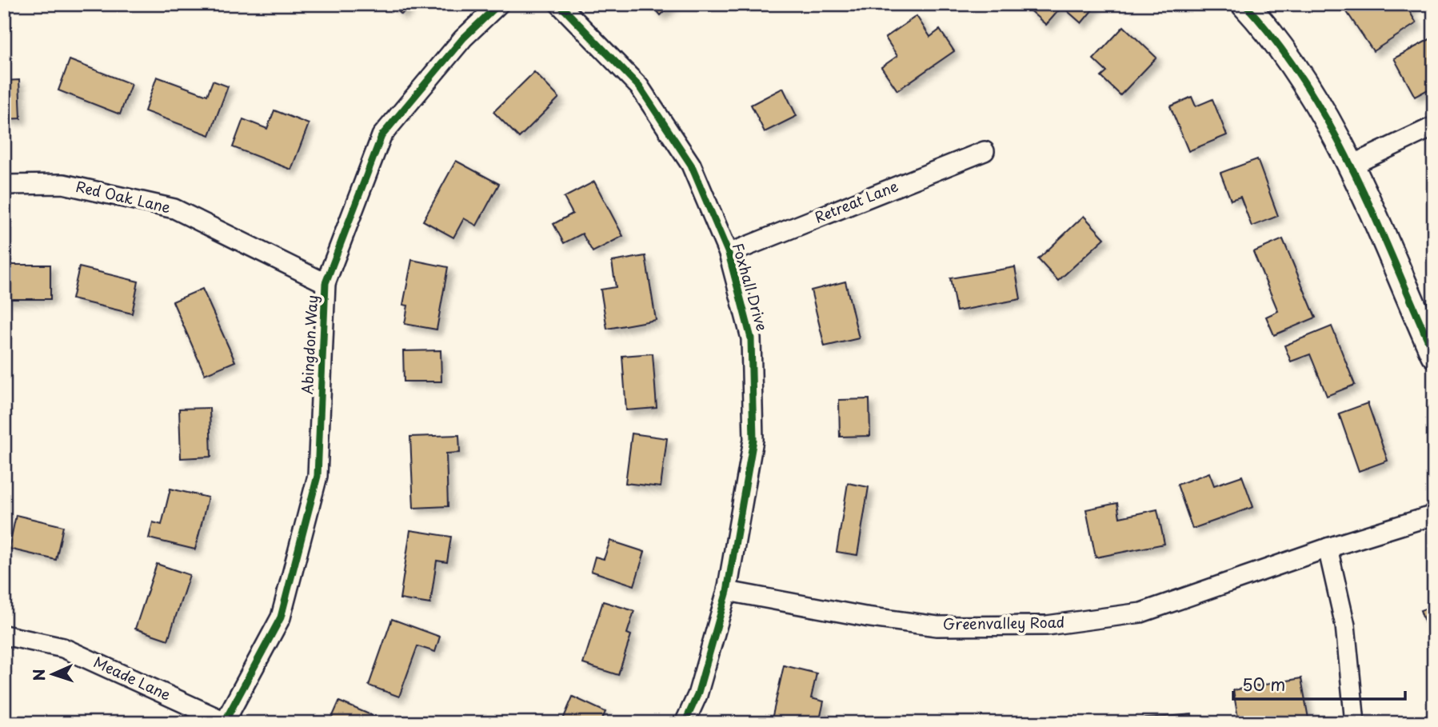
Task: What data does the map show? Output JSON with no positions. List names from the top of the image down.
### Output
{
  "streets": {
    "street": [
      "Red Oak Lane",
      "Retreat Lane",
      "Foxhall Drive",
      "Abingdon Way",
      "Greenvalley Road",
      "Meade Lane"
    ]
  },
  "crossings": [
    ["Red Oak Lane", "Abingdon Way"],
    ["Retreat Lane", "Foxhall Drive"],
    ["Foxhall Drive", "Greenvalley Road"],
    ["Abingdon Way", "Meade Lane"]
  ],
  "scale_bar": "50 m",
  "north": "left"
}
